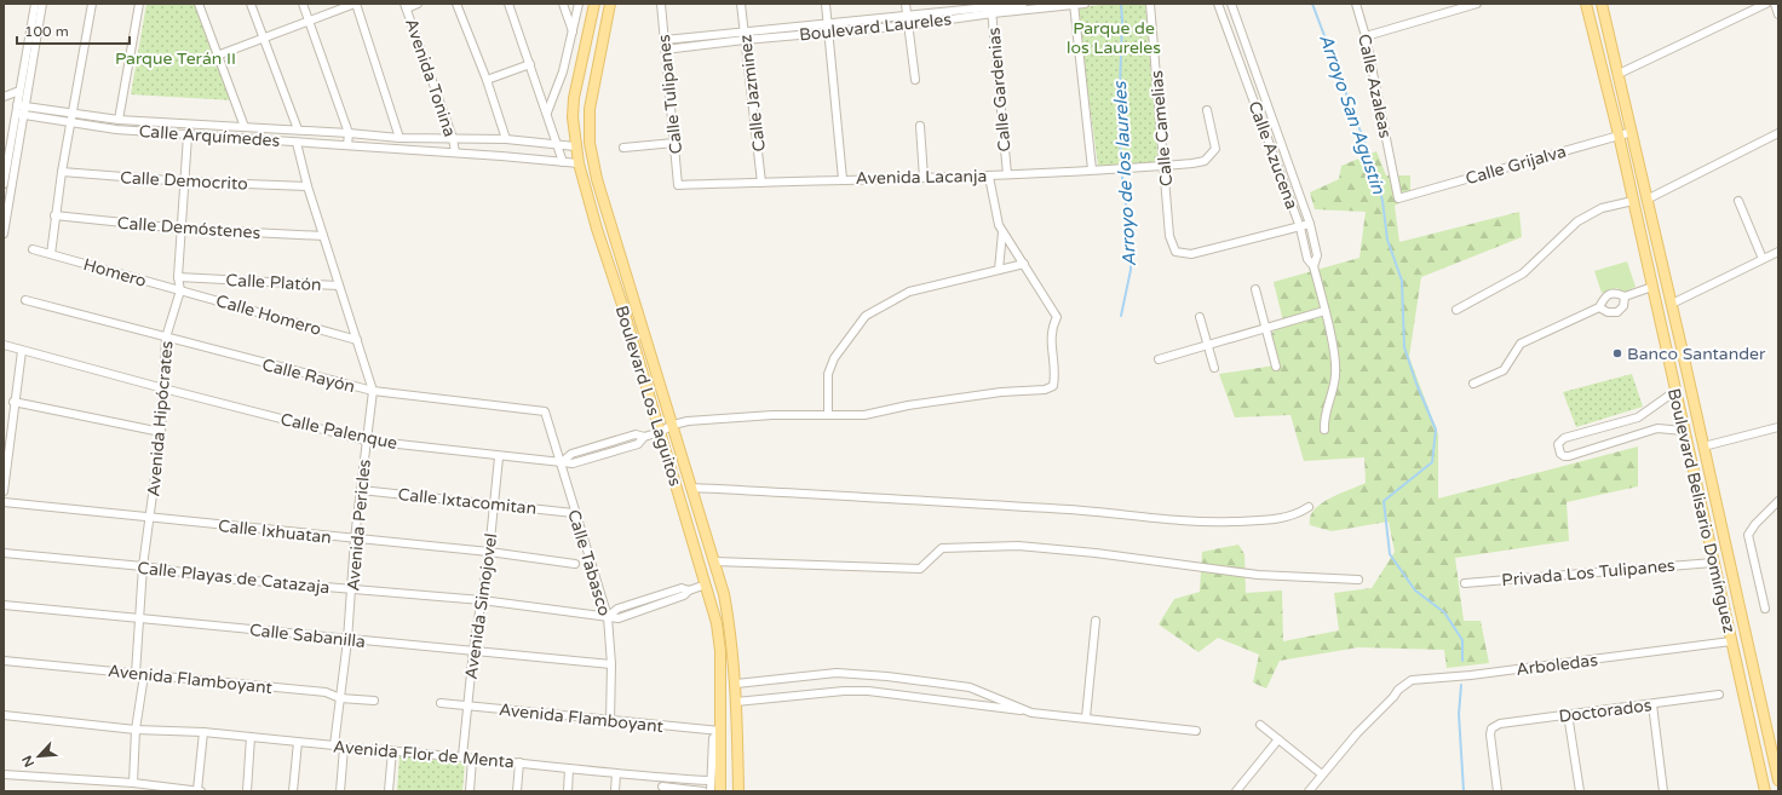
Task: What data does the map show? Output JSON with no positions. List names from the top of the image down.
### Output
{
  "streets": {
    "main road": ["Boulevard Los Laguitos", "Boulevard Belisario Domínguez"],
    "street": [
      "Boulevard Laureles",
      "Avenida Tonina",
      "Calle Azaleas",
      "Calle Gardenias",
      "Calle Jazminez",
      "Calle Tulipanes",
      "Calle Camelias",
      "Calle Arquímedes",
      "Calle Azucena",
      "Calle Grijalva",
      "Avenida Lacanja",
      "Calle Democrito",
      "Calle Demóstenes",
      "Homero",
      "Calle Platón",
      "Calle Homero",
      "Calle Rayón",
      "Avenida Hipócrates",
      "Calle Palenque",
      "Calle Ixtacomitan",
      "Avenida Pericles",
      "Calle Ixhuatan",
      "Calle Tabasco",
      "Privada Los Tulipanes",
      "Calle Playas de Catazaja",
      "Avenida Simojovel",
      "Calle Sabanilla",
      "Arboledas",
      "Avenida Flamboyant",
      "Doctorados",
      "Avenida Flor de Menta"
    ]
  },
  "crossings": [
    ["Boulevard Laureles", "Calle Gardenias"],
    ["Boulevard Laureles", "Calle Jazminez"],
    ["Boulevard Laureles", "Calle Tulipanes"],
    ["Avenida Tonina", "Calle Arquímedes"],
    ["Calle Azaleas", "Calle Grijalva"],
    ["Calle Gardenias", "Avenida Lacanja"],
    ["Calle Jazminez", "Avenida Lacanja"],
    ["Calle Tulipanes", "Avenida Lacanja"],
    ["Calle Camelias", "Calle Azucena"],
    ["Calle Camelias", "Avenida Lacanja"],
    ["Calle Arquímedes", "Boulevard Los Laguitos"],
    ["Calle Arquímedes", "Avenida Hipócrates"],
    ["Calle Arquímedes", "Avenida Pericles"],
    ["Calle Grijalva", "Boulevard Belisario Domínguez"],
    ["Calle Democrito", "Avenida Hipócrates"],
    ["Calle Democrito", "Avenida Pericles"],
    ["Calle Demóstenes", "Avenida Hipócrates"],
    ["Calle Demóstenes", "Avenida Pericles"],
    ["Homero", "Calle Homero"],
    ["Homero", "Avenida Hipócrates"],
    ["Calle Platón", "Avenida Hipócrates"],
    ["Calle Platón", "Avenida Pericles"],
    ["Calle Homero", "Avenida Hipócrates"],
    ["Calle Homero", "Avenida Pericles"],
    ["Calle Rayón", "Avenida Hipócrates"],
    ["Calle Rayón", "Calle Palenque"],
    ["Calle Rayón", "Avenida Pericles"],
    ["Calle Rayón", "Calle Tabasco"],
    ["Boulevard Los Laguitos", "Avenida Flamboyant"],
    ["Avenida Hipócrates", "Calle Palenque"],
    ["Avenida Hipócrates", "Calle Ixhuatan"],
    ["Avenida Hipócrates", "Calle Playas de Catazaja"],
    ["Avenida Hipócrates", "Calle Sabanilla"],
    ["Avenida Hipócrates", "Avenida Flamboyant"],
    ["Calle Palenque", "Avenida Pericles"],
    ["Calle Palenque", "Calle Tabasco"],
    ["Calle Palenque", "Avenida Simojovel"],
    ["Calle Ixtacomitan", "Avenida Pericles"],
    ["Calle Ixtacomitan", "Calle Tabasco"],
    ["Calle Ixtacomitan", "Avenida Simojovel"],
    ["Boulevard Belisario Domínguez", "Privada Los Tulipanes"],
    ["Boulevard Belisario Domínguez", "Arboledas"],
    ["Avenida Pericles", "Calle Ixhuatan"],
    ["Avenida Pericles", "Calle Playas de Catazaja"],
    ["Avenida Pericles", "Calle Sabanilla"],
    ["Avenida Pericles", "Avenida Flamboyant"],
    ["Avenida Pericles", "Avenida Flor de Menta"],
    ["Calle Ixhuatan", "Avenida Simojovel"],
    ["Calle Tabasco", "Calle Playas de Catazaja"],
    ["Calle Tabasco", "Calle Sabanilla"],
    ["Calle Tabasco", "Avenida Flamboyant"],
    ["Calle Playas de Catazaja", "Avenida Simojovel"],
    ["Avenida Simojovel", "Calle Sabanilla"],
    ["Avenida Simojovel", "Avenida Flamboyant"],
    ["Avenida Simojovel", "Avenida Flor de Menta"]
  ],
  "water": ["Arroyo San Agustín", "Arroyo de los laureles"],
  "parks": ["Parque de los Laureles", "Parque Terán II"],
  "places": ["Banco Santander"],
  "scale_bar": "100 m",
  "north": "bottom left"
}
